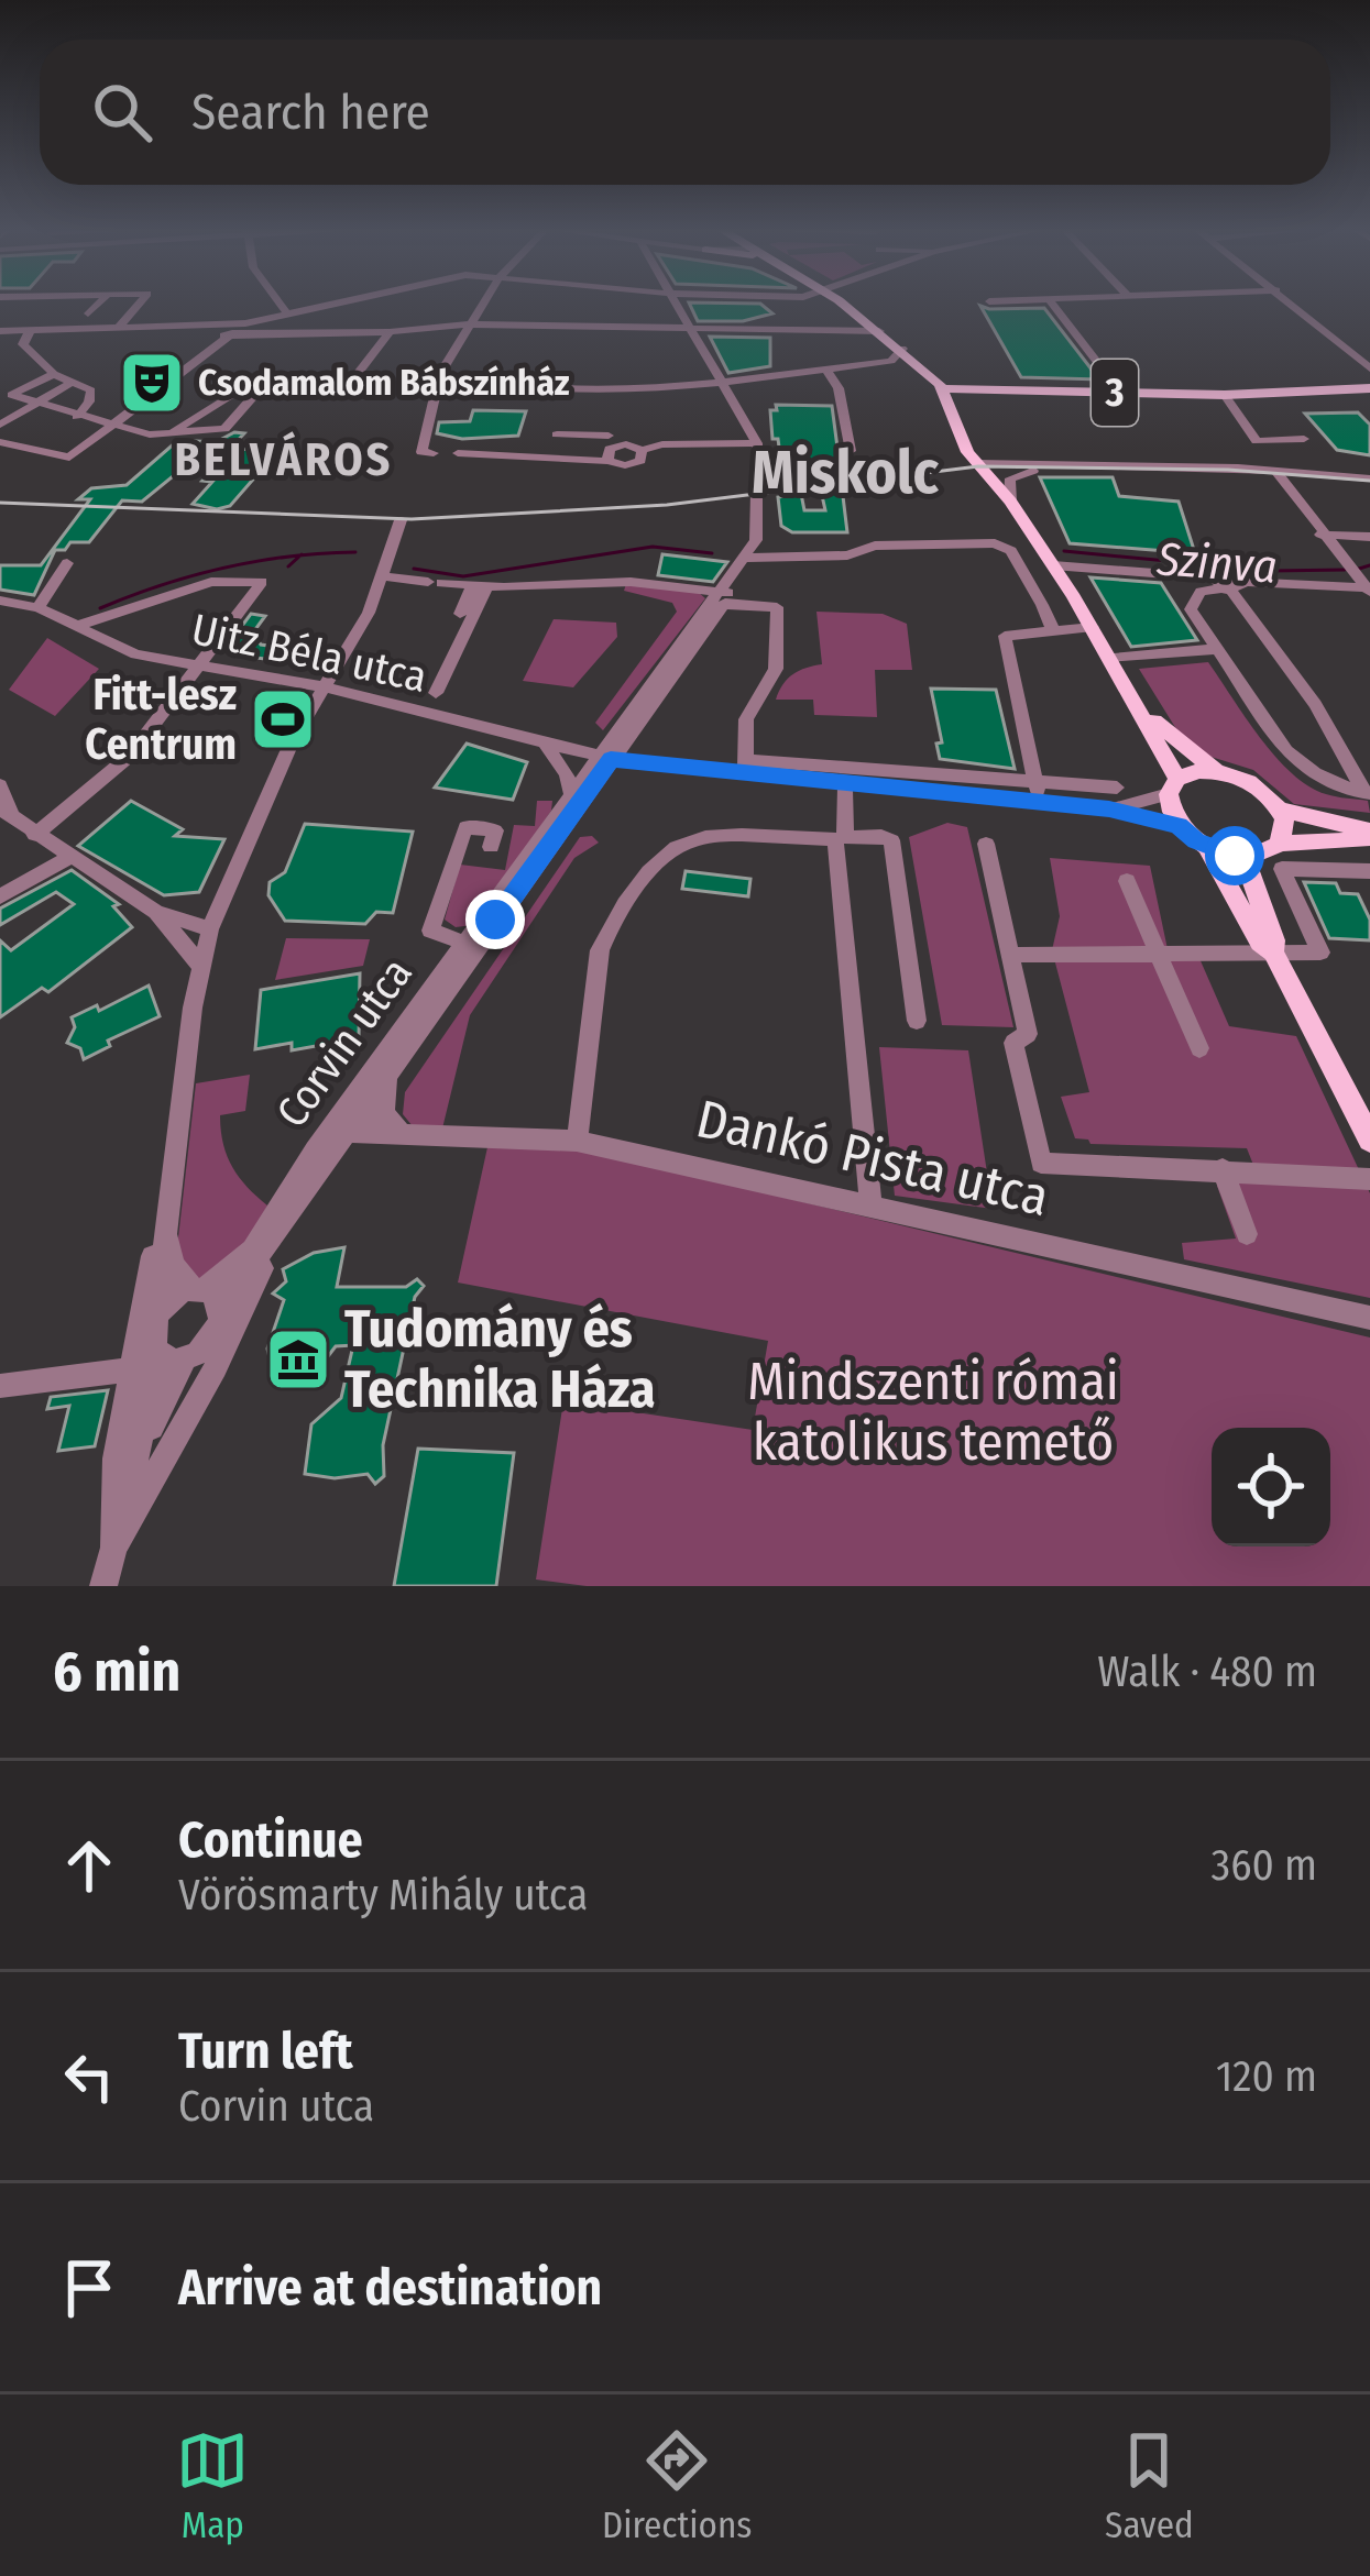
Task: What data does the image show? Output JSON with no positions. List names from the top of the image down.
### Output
{
  "streets": {
    "main road": ["3"],
    "street": ["Uitz Béla utca", "Corvin utca", "Dankó Pista utca"]
  },
  "crossings": [
    ["Uitz Béla utca", "Corvin utca"],
    ["Corvin utca", "Dankó Pista utca"]
  ],
  "districts": ["BELVÁROS", "Miskolc"],
  "water": ["Szinva"],
  "parks": ["Mindszenti római katolikus temető"],
  "places": {
    "theatre": ["Csodamalom Bábszínház"],
    "sports": ["Fitt-lesz Centrum"],
    "museum": ["Tudomány és Technika Háza"]
  },
  "page": {
    "search": "Search here",
    "heading": ["6 min", "Walk · 480 m"],
    "list": [
      ["Continue", "Vörösmarty Mihály utca", "360 m"],
      ["Turn left", "Corvin utca", "120 m"],
      "Arrive at destination"
    ],
    "nav": ["Map", "Directions", "Saved"]
  }
}
